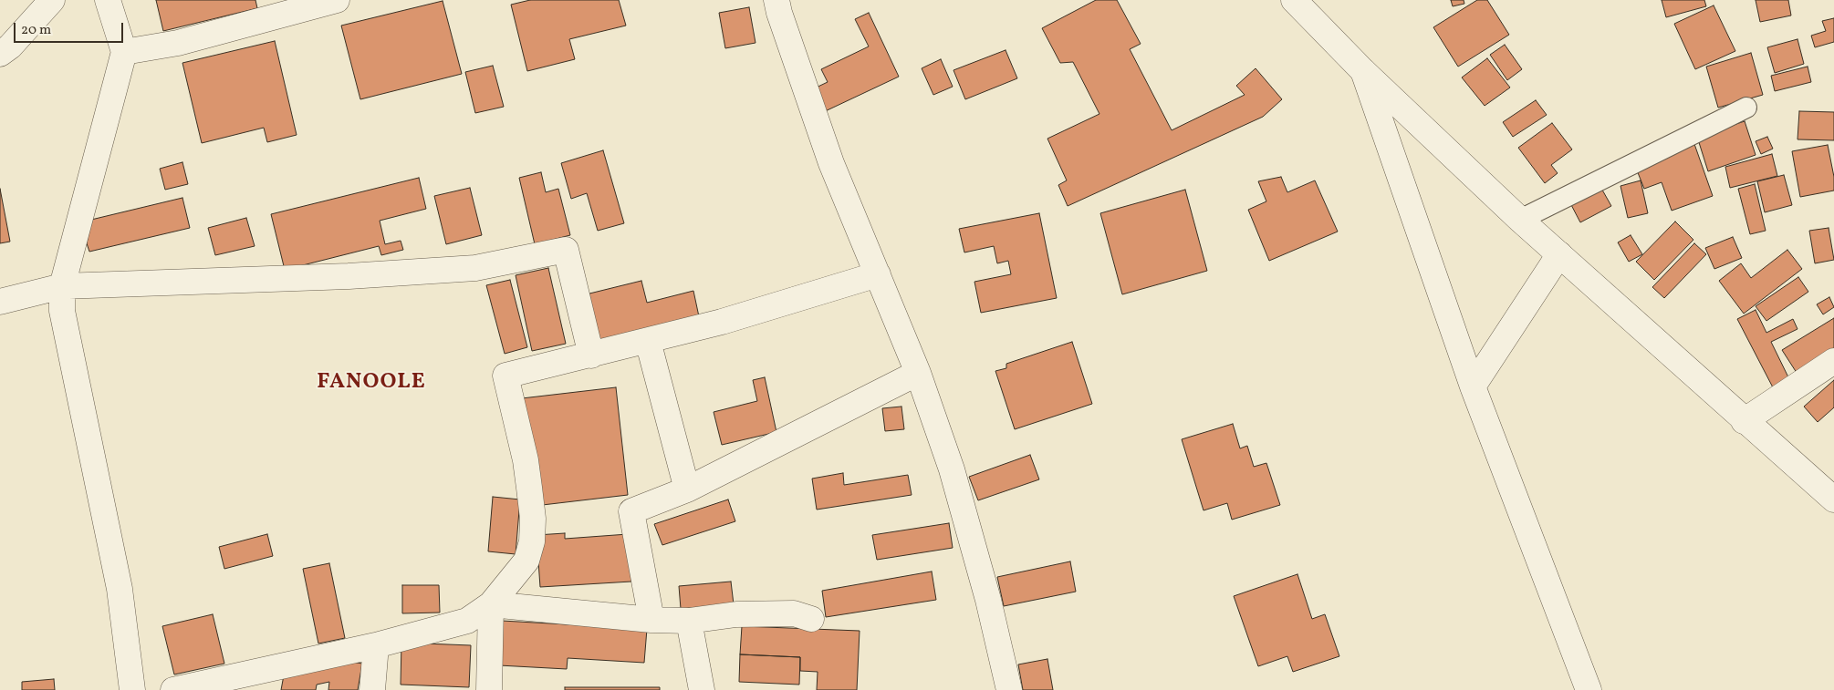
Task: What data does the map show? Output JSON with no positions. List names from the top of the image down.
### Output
{
  "districts": ["FANOOLE"],
  "scale_bar": "20 m"
}
